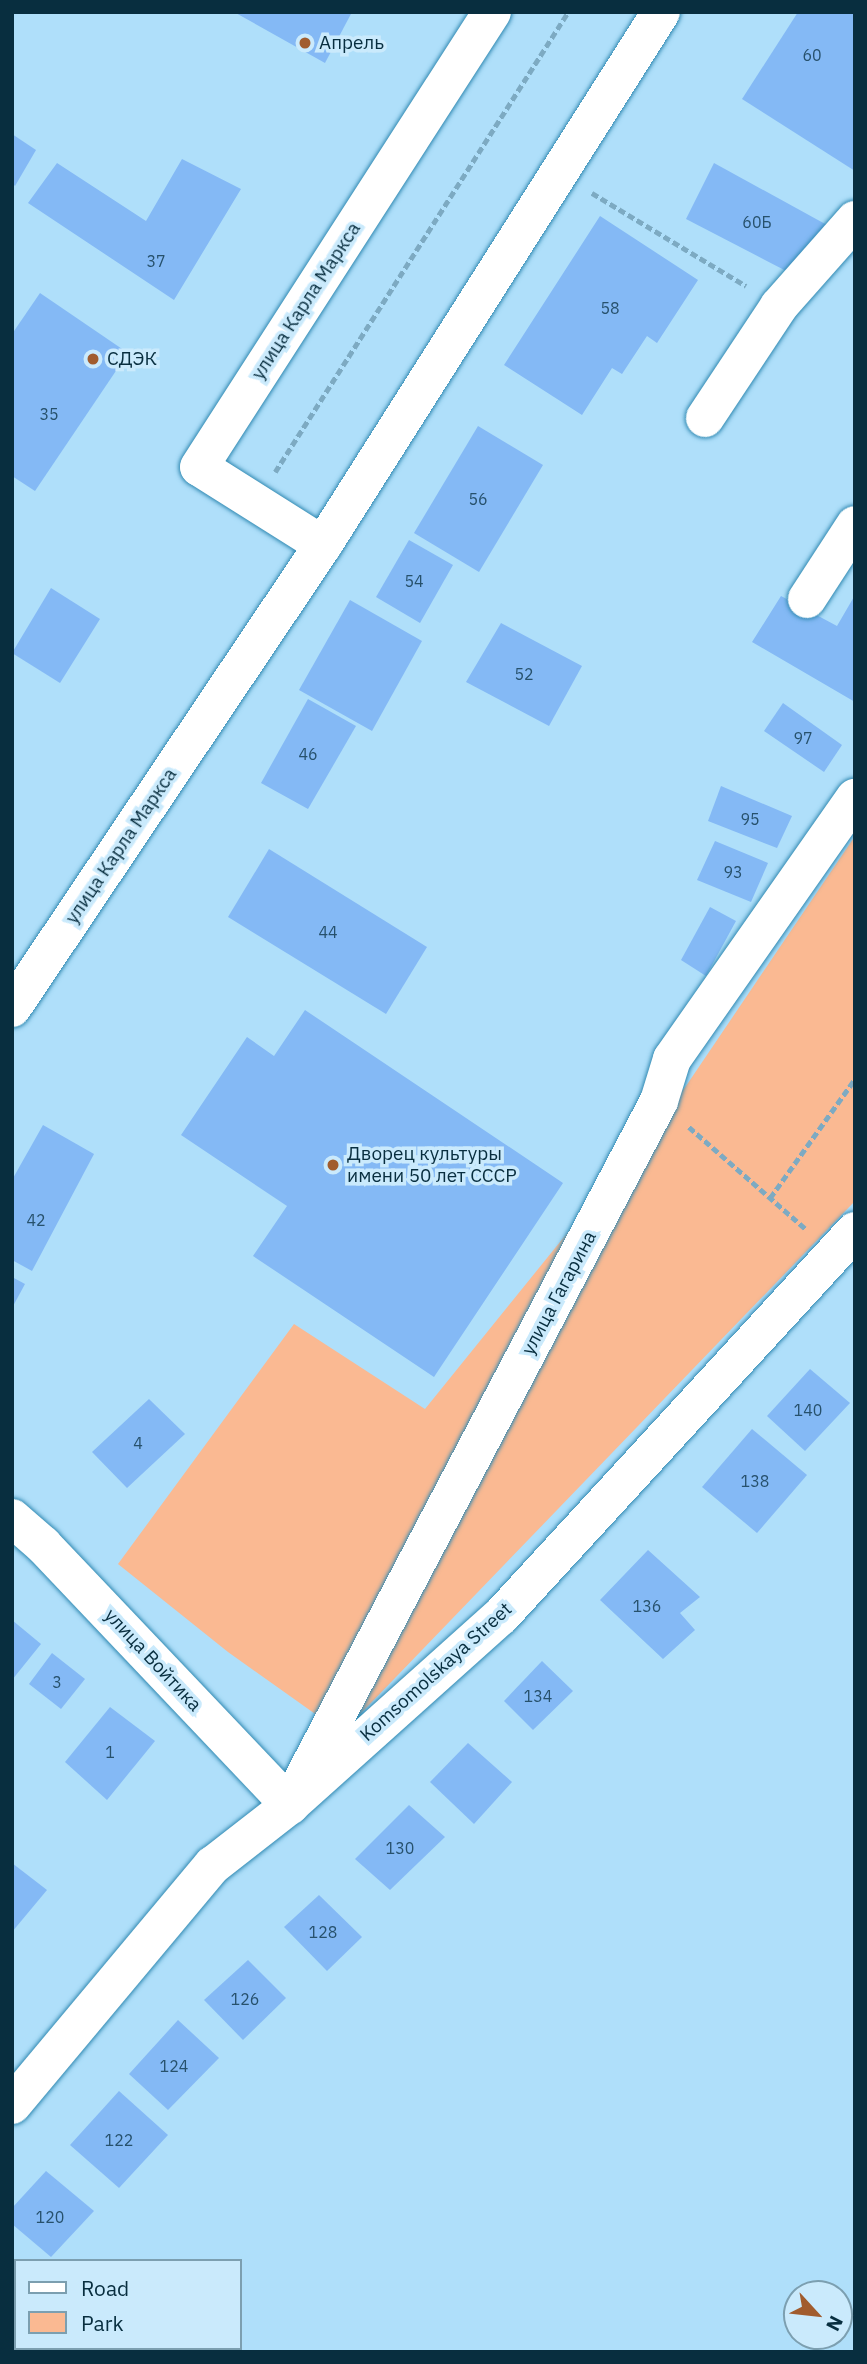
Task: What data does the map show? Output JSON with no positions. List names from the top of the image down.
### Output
{
  "streets": {
    "street": [
      "улица Карла Маркса",
      "улица Гагарина",
      "улица Войтика",
      "Komsomolskaya Street"
    ]
  },
  "crossings": [
    ["улица Гагарина", "улица Войтика"],
    ["улица Гагарина", "Komsomolskaya Street"],
    ["улица Войтика", "Komsomolskaya Street"]
  ],
  "places": ["Апрель", "СДЭК", "Дворец культуры имени 50 лет СССР"],
  "house_numbers": [
    "60",
    "60Б",
    "37",
    "58",
    "35",
    "56",
    "54",
    "52",
    "97",
    "46",
    "95",
    "93",
    "44",
    "42",
    "140",
    "4",
    "138",
    "136",
    "3",
    "134",
    "1",
    "130",
    "128",
    "126",
    "124",
    "122",
    "120"
  ],
  "legend": ["Road", "Park"],
  "north": "bottom right"
}
